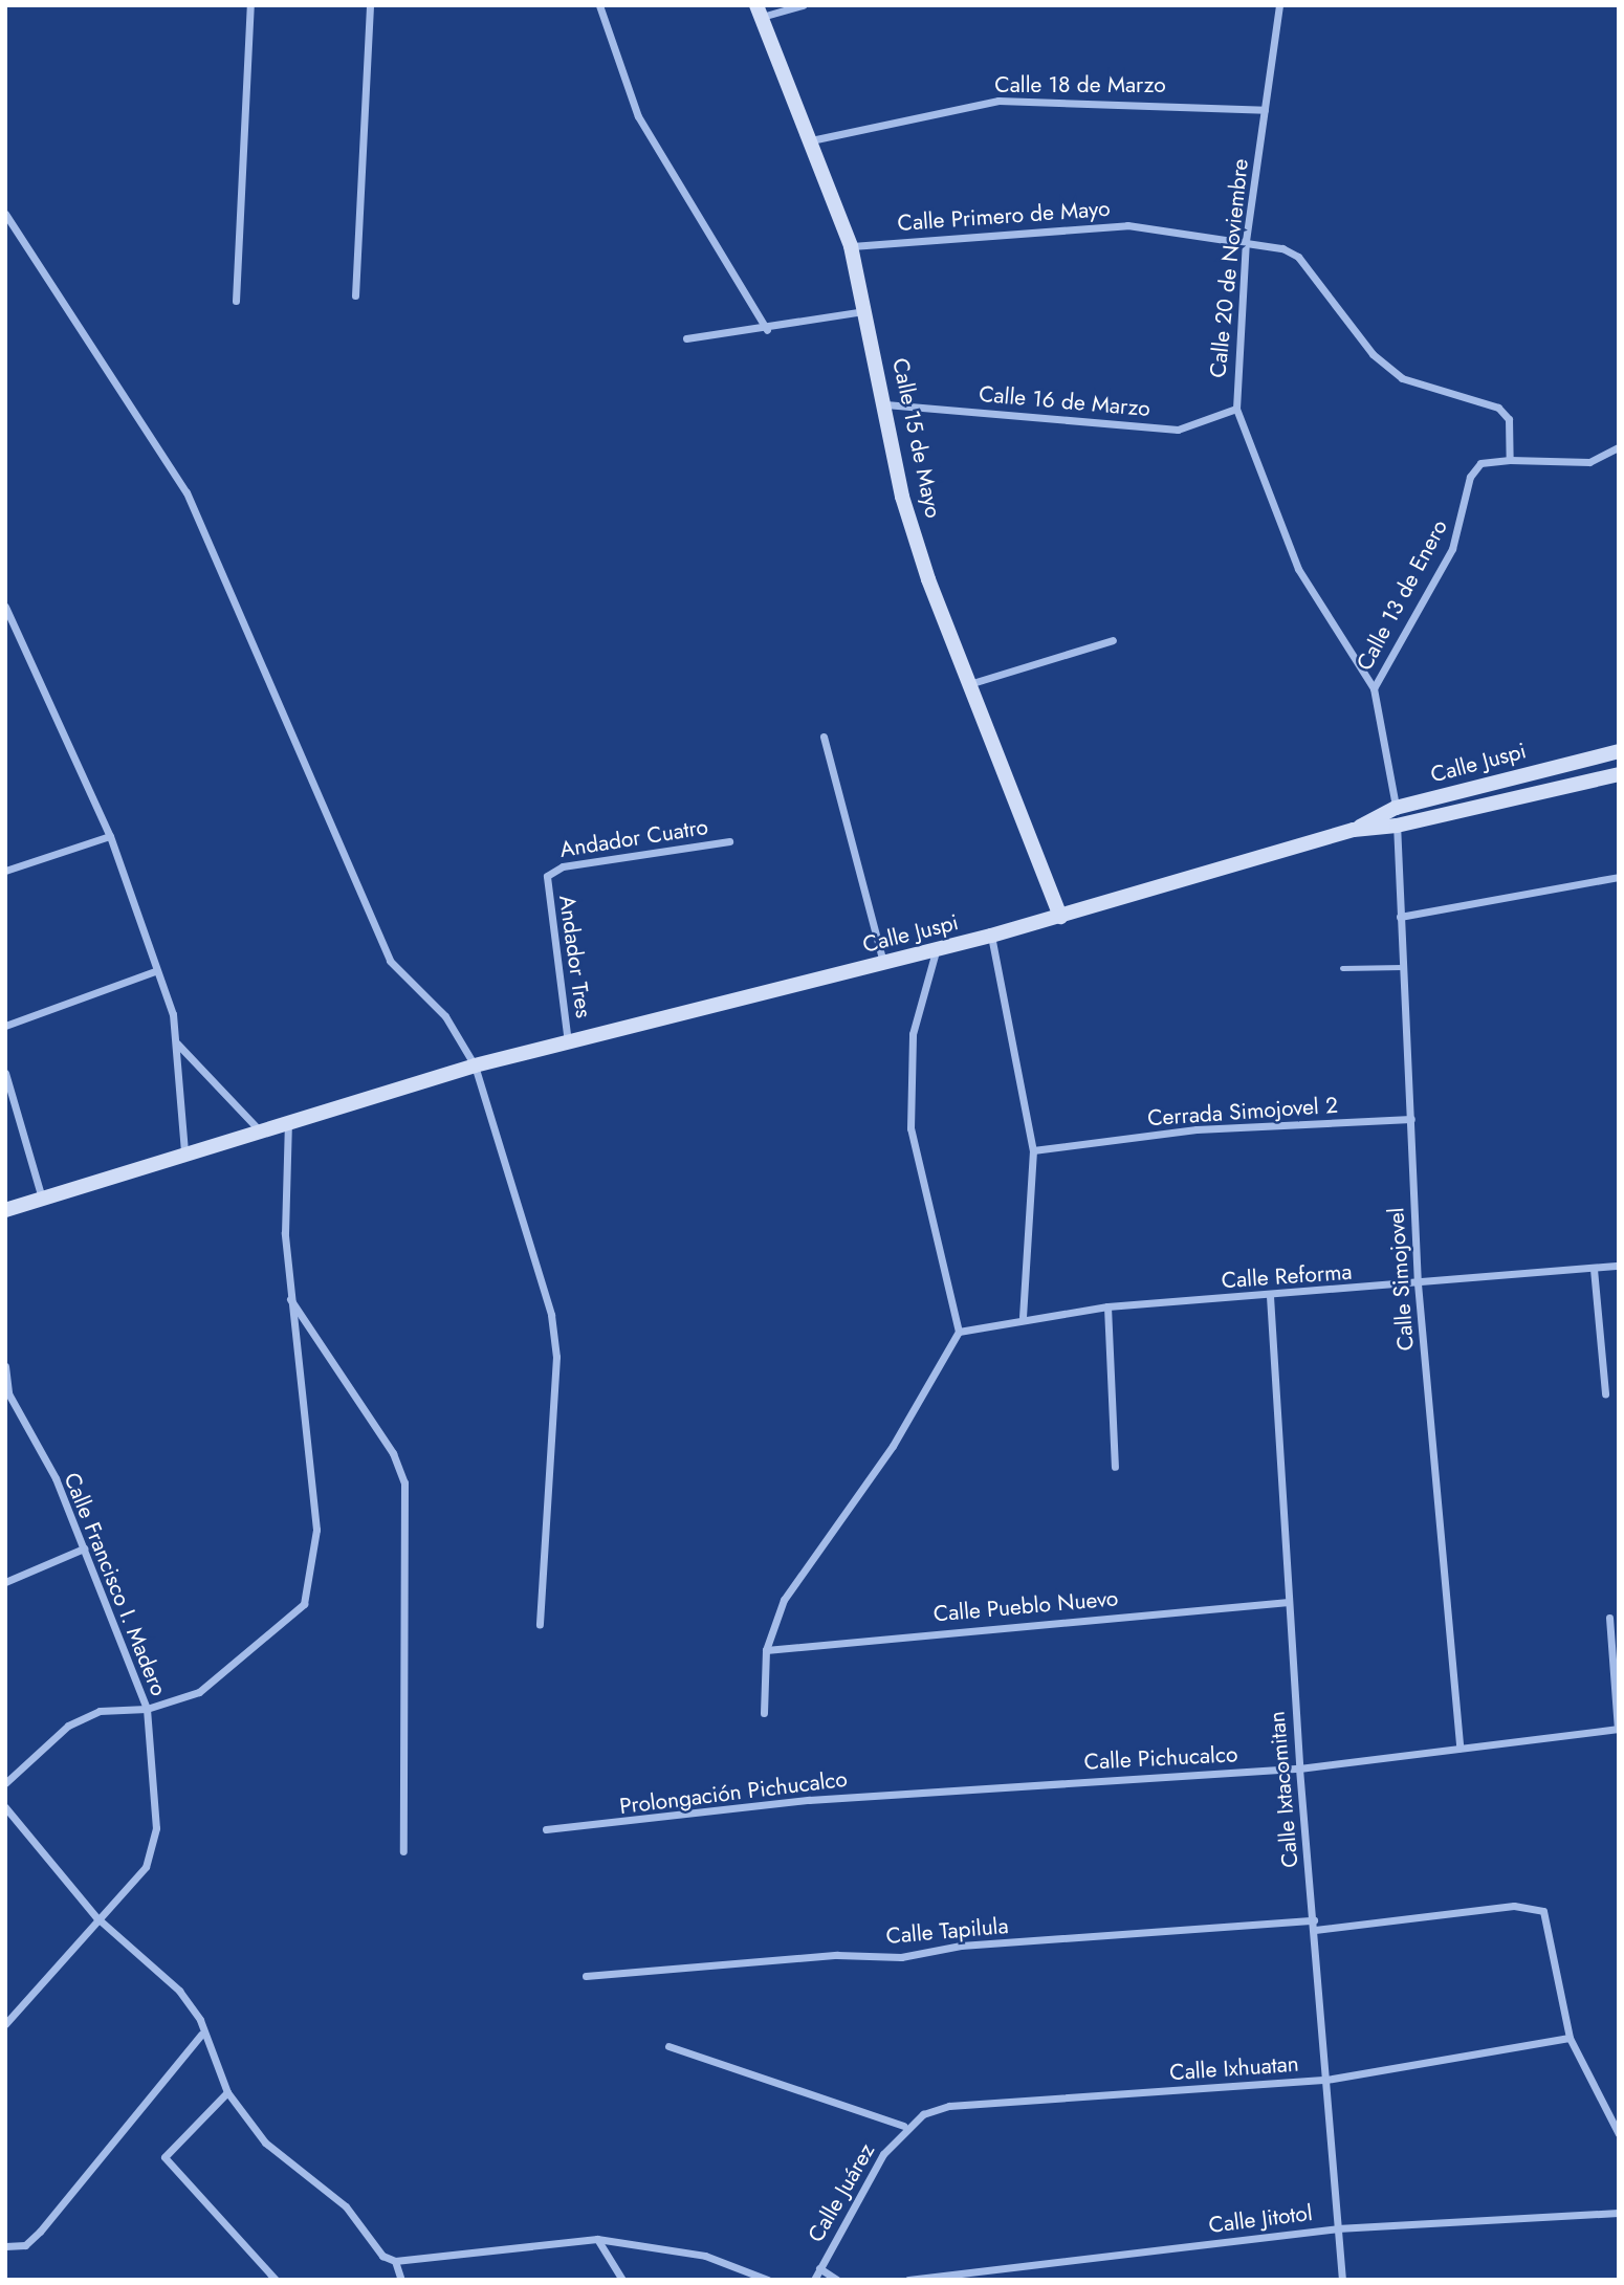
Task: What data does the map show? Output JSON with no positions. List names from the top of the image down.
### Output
{
  "streets": {
    "street": [
      "Calle 18 de Marzo",
      "Calle Primero de Mayo",
      "Calle 20 de Noviembre",
      "Calle 16 de Marzo",
      "Calle 15 de Mayo",
      "Calle 13 de Enero",
      "Calle Juspi",
      "Andador Cuatro",
      "Andador Tres",
      "Cerrada Simojovel 2",
      "Calle Reforma",
      "Calle Simojovel",
      "Calle Francisco I. Madero",
      "Calle Pueblo Nuevo",
      "Calle Pichucalco",
      "Calle Ixtacomitan",
      "Prolongación Pichucalco",
      "Calle Tapilula",
      "Calle Ixhuatan",
      "Calle Juárez",
      "Calle Jitotol"
    ]
  },
  "crossings": [
    ["Calle 18 de Marzo", "Calle 20 de Noviembre"],
    ["Calle 18 de Marzo", "Calle 15 de Mayo"],
    ["Calle Primero de Mayo", "Calle 20 de Noviembre"],
    ["Calle Primero de Mayo", "Calle 15 de Mayo"],
    ["Calle Primero de Mayo", "Calle 13 de Enero"],
    ["Calle 20 de Noviembre", "Calle 16 de Marzo"],
    ["Calle 20 de Noviembre", "Calle 13 de Enero"],
    ["Calle 20 de Noviembre", "Calle Juspi"],
    ["Calle 20 de Noviembre", "Calle Simojovel"],
    ["Calle 16 de Marzo", "Calle 15 de Mayo"],
    ["Calle 15 de Mayo", "Calle Juspi"],
    ["Calle Juspi", "Andador Tres"],
    ["Calle Juspi", "Calle Simojovel"],
    ["Andador Cuatro", "Andador Tres"],
    ["Cerrada Simojovel 2", "Calle Simojovel"],
    ["Calle Reforma", "Calle Simojovel"],
    ["Calle Reforma", "Calle Ixtacomitan"],
    ["Calle Simojovel", "Calle Pichucalco"],
    ["Calle Pueblo Nuevo", "Calle Ixtacomitan"],
    ["Calle Pichucalco", "Calle Ixtacomitan"],
    ["Calle Pichucalco", "Prolongación Pichucalco"],
    ["Calle Ixtacomitan", "Calle Tapilula"],
    ["Calle Ixtacomitan", "Calle Ixhuatan"],
    ["Calle Ixtacomitan", "Calle Jitotol"],
    ["Calle Ixhuatan", "Calle Juárez"]
  ]
}
